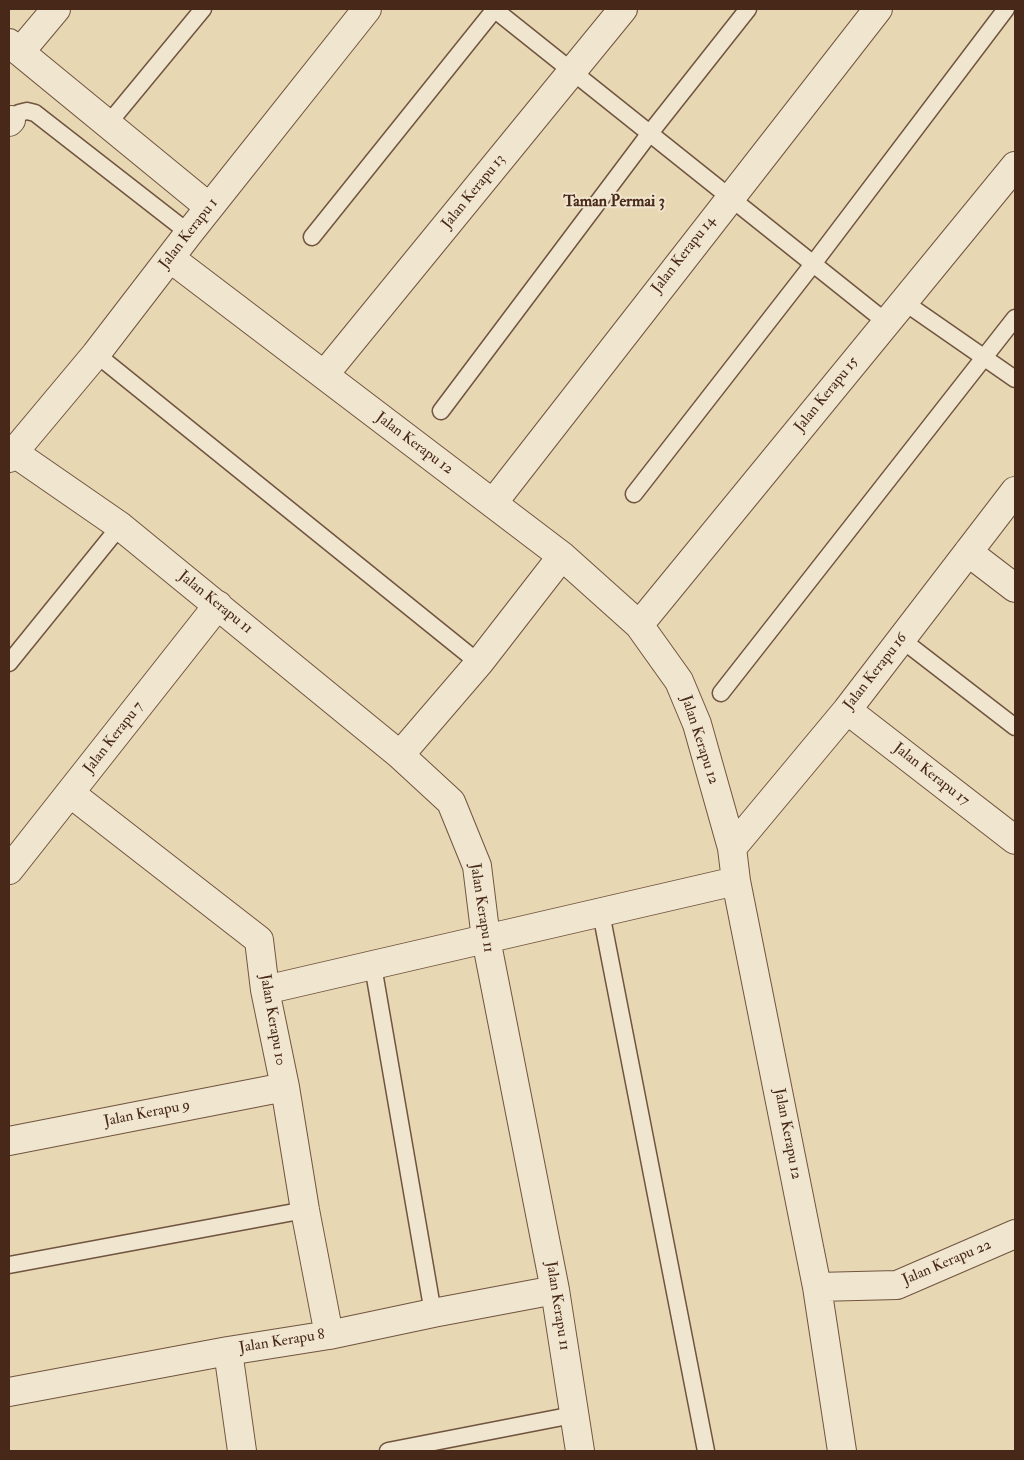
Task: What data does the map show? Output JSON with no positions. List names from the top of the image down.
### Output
{
  "streets": {
    "street": [
      "Jalan Kerapu 13",
      "Jalan Kerapu 1",
      "Jalan Kerapu 14",
      "Jalan Kerapu 15",
      "Jalan Kerapu 12",
      "Jalan Kerapu 11",
      "Jalan Kerapu 16",
      "Jalan Kerapu 7",
      "Jalan Kerapu 17",
      "Jalan Kerapu 10",
      "Jalan Kerapu 9",
      "Jalan Kerapu 22",
      "Jalan Kerapu 8"
    ]
  },
  "crossings": [
    ["Jalan Kerapu 13", "Jalan Kerapu 12"],
    ["Jalan Kerapu 1", "Jalan Kerapu 12"],
    ["Jalan Kerapu 1", "Jalan Kerapu 11"],
    ["Jalan Kerapu 14", "Jalan Kerapu 12"],
    ["Jalan Kerapu 15", "Jalan Kerapu 12"],
    ["Jalan Kerapu 12", "Jalan Kerapu 16"],
    ["Jalan Kerapu 12", "Jalan Kerapu 22"],
    ["Jalan Kerapu 11", "Jalan Kerapu 7"],
    ["Jalan Kerapu 11", "Jalan Kerapu 8"],
    ["Jalan Kerapu 16", "Jalan Kerapu 17"],
    ["Jalan Kerapu 7", "Jalan Kerapu 10"],
    ["Jalan Kerapu 10", "Jalan Kerapu 9"],
    ["Jalan Kerapu 10", "Jalan Kerapu 8"]
  ],
  "districts": ["Taman Permai 3"]
}
